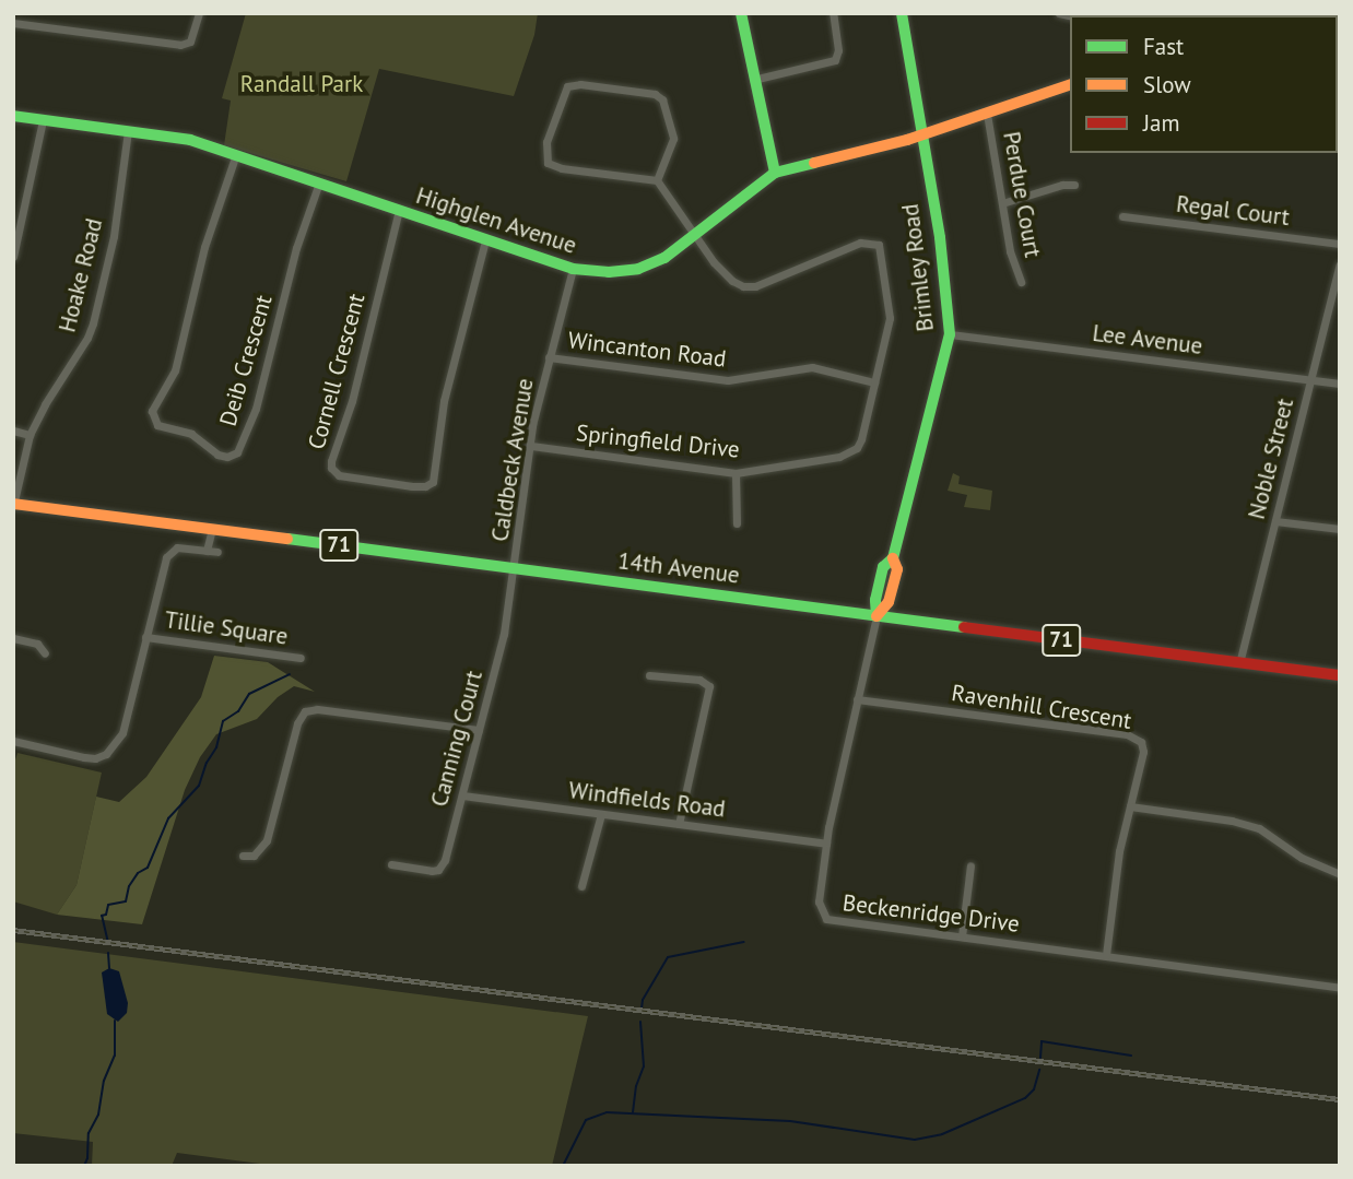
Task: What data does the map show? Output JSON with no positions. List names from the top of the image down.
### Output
{
  "streets": {
    "main road": [
      "Highglen Avenue",
      "Brimley Road",
      "71",
      "14th Avenue"
    ],
    "street": [
      "Perdue Court",
      "Regal Court",
      "Hoake Road",
      "Lee Avenue",
      "Wincanton Road",
      "Deib Crescent",
      "Cornell Crescent",
      "Springfield Drive",
      "Noble Street",
      "Caldbeck Avenue",
      "Tillie Square",
      "Ravenhill Crescent",
      "Canning Court",
      "Windfields Road",
      "Beckenridge Drive"
    ]
  },
  "crossings": [
    ["Perdue Court", "Highglen Avenue"],
    ["Highglen Avenue", "Brimley Road"],
    ["Highglen Avenue", "Hoake Road"],
    ["Highglen Avenue", "Deib Crescent"],
    ["Highglen Avenue", "Cornell Crescent"],
    ["Highglen Avenue", "Springfield Drive"],
    ["Highglen Avenue", "Caldbeck Avenue"],
    ["Brimley Road", "Lee Avenue"],
    ["Brimley Road", "14th Avenue"],
    ["Brimley Road", "Beckenridge Drive"],
    ["Hoake Road", "14th Avenue"],
    ["Lee Avenue", "Noble Street"],
    ["Wincanton Road", "Springfield Drive"],
    ["Wincanton Road", "Caldbeck Avenue"],
    ["Springfield Drive", "Caldbeck Avenue"],
    ["Noble Street", "14th Avenue"],
    ["Caldbeck Avenue", "14th Avenue"],
    ["Caldbeck Avenue", "Canning Court"],
    ["14th Avenue", "Canning Court"],
    ["14th Avenue", "Beckenridge Drive"],
    ["Ravenhill Crescent", "Beckenridge Drive"],
    ["Canning Court", "Windfields Road"],
    ["Windfields Road", "Beckenridge Drive"]
  ],
  "parks": ["Randall Park"],
  "legend": ["Fast", "Slow", "Jam"]
}
